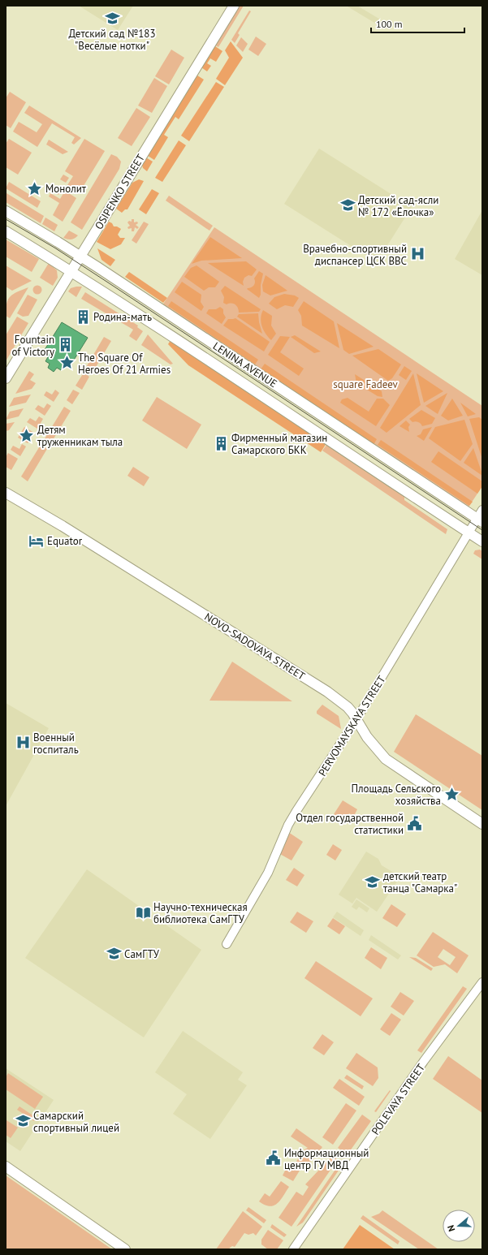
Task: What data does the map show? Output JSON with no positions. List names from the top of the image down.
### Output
{
  "streets": {
    "main road": ["OSIPENKO STREET", "LENINA AVENUE", "NOVO-SADOVAYA STREET"],
    "street": ["PERVOMAYSKAYA STREET", "POLEVAYA STREET"]
  },
  "crossings": [
    ["OSIPENKO STREET", "LENINA AVENUE"],
    ["LENINA AVENUE", "PERVOMAYSKAYA STREET"],
    ["NOVO-SADOVAYA STREET", "PERVOMAYSKAYA STREET"]
  ],
  "parks": ["square Fadeev"],
  "places": {
    "school or university": [
      "Детский сад №183 \"Весёлые нотки\"",
      "Детский сад-ясли № 172 «Ёлочка»",
      "детский театр танца \"Самарка\"",
      "СамГТУ",
      "Самарский спортивный лицей"
    ],
    "place": [
      "Монолит",
      "The Square Of Heroes Of 21 Armies",
      "Детям труженникам тыла",
      "Площадь Сельского хозяйства"
    ],
    "hospital": ["Врачебно-спортивный диспансер ЦСК ВВС", "Военный госпиталь"],
    "building": ["Родина-мать", "Fountain of Victory", "Фирменный магазин Самарского БКК"],
    "hotel": ["Equator"],
    "public building": ["Отдел государственной статистики", "Информационный центр ГУ МВД"],
    "library": ["Научно-техническая библиотека СамГТУ"]
  },
  "scale_bar": "100 m",
  "north": "left"
}
